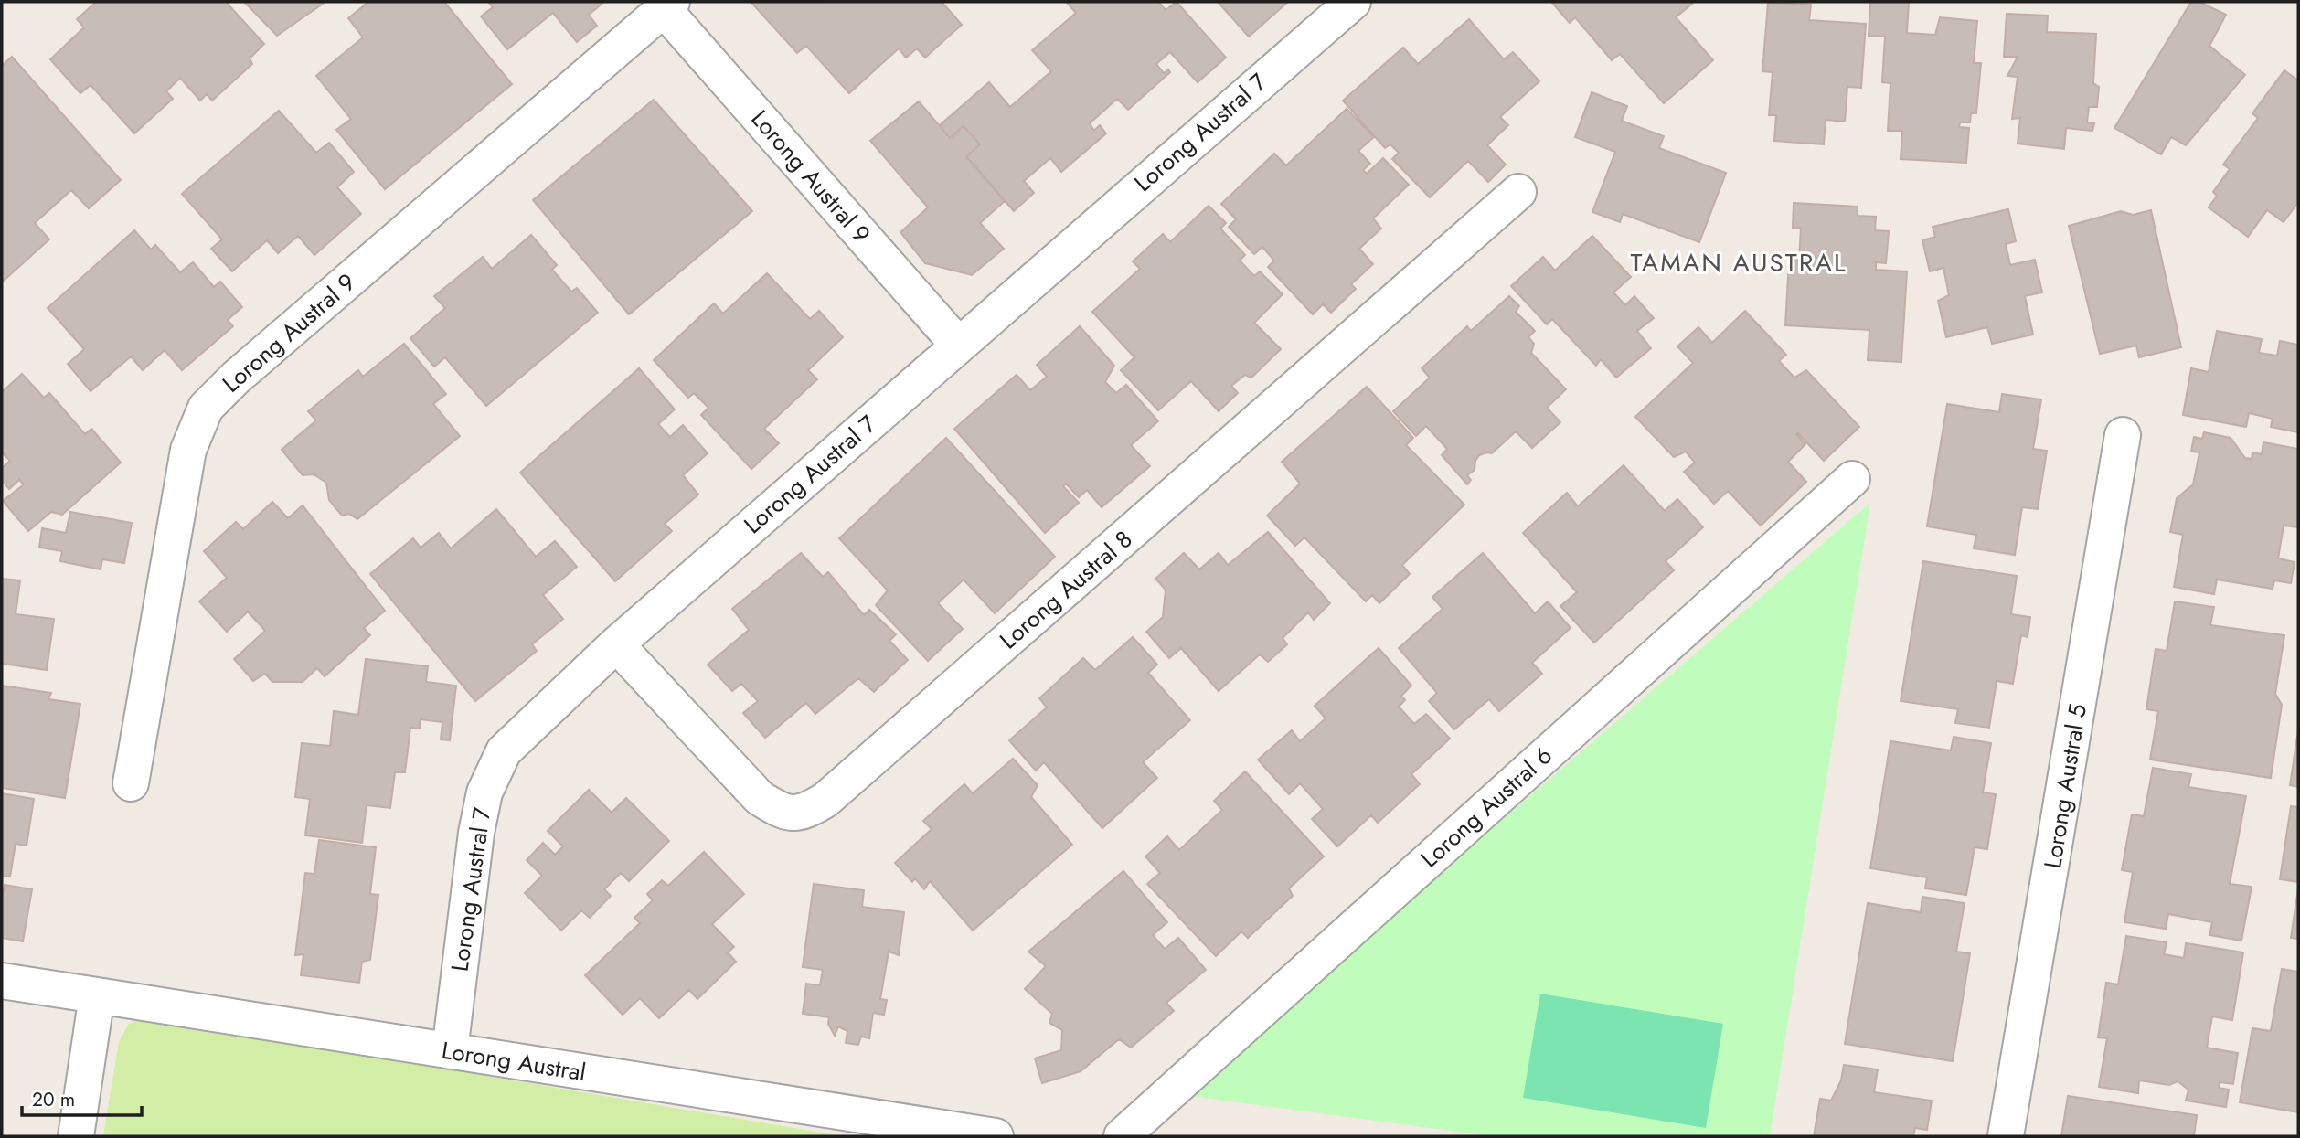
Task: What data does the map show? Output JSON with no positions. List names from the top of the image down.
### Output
{
  "streets": {
    "street": [
      "Lorong Austral 7",
      "Lorong Austral 9",
      "Lorong Austral 8",
      "Lorong Austral 5",
      "Lorong Austral 6",
      "Lorong Austral"
    ]
  },
  "crossings": [
    ["Lorong Austral 7", "Lorong Austral 9"],
    ["Lorong Austral 7", "Lorong Austral 8"],
    ["Lorong Austral 7", "Lorong Austral"]
  ],
  "districts": ["TAMAN AUSTRAL"],
  "scale_bar": "20 m"
}
